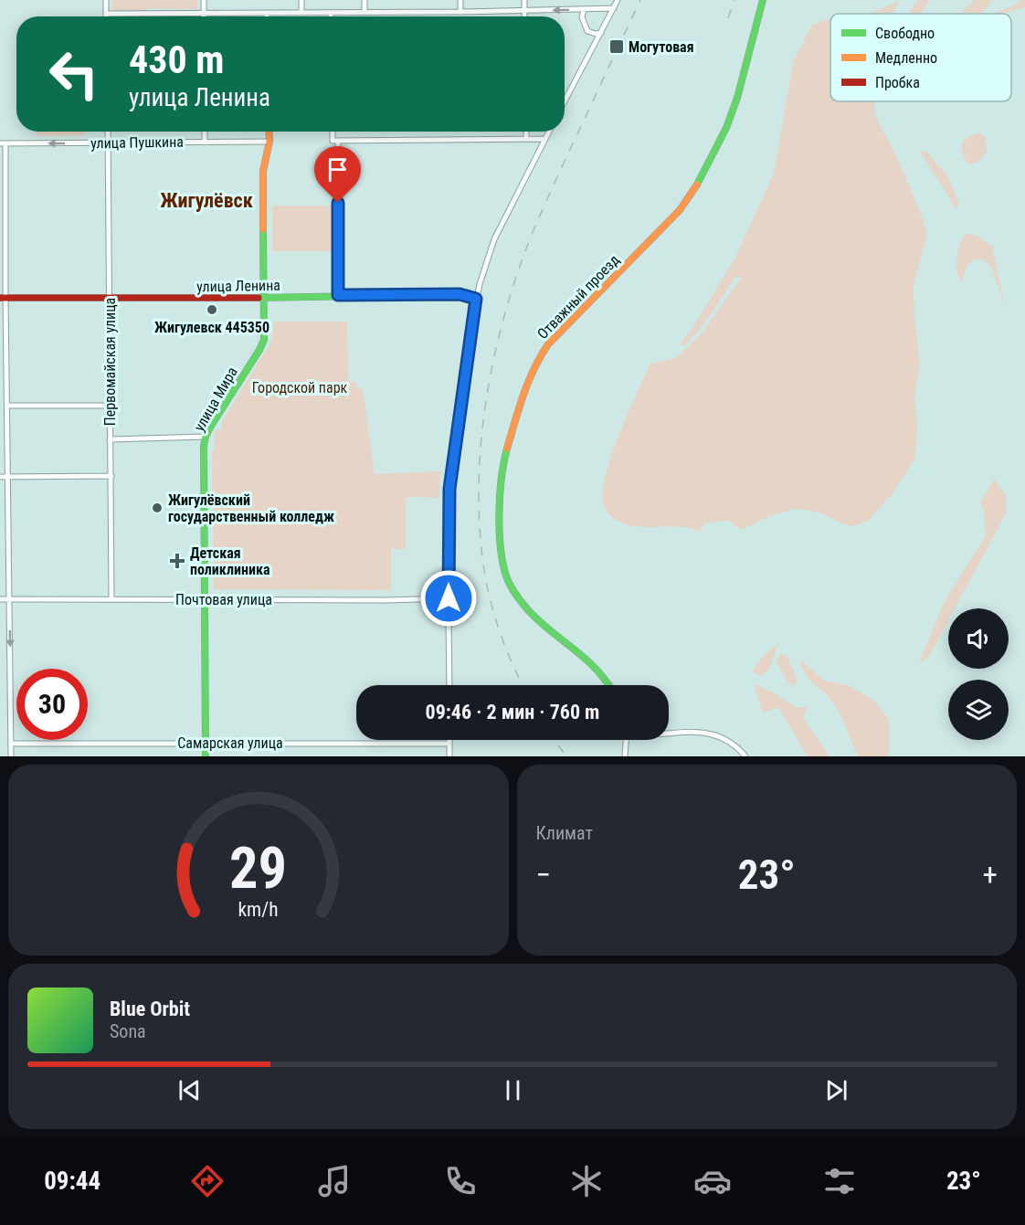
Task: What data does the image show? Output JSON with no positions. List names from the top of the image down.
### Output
{
  "streets": {
    "street": [
      "улица Пушкина",
      "улица Ленина",
      "Отважный проезд",
      "Первомайская улица",
      "улица Мира",
      "Почтовая улица",
      "Самарская улица"
    ]
  },
  "crossings": [
    ["улица Пушкина", "Первомайская улица"],
    ["улица Пушкина", "улица Мира"],
    ["улица Ленина", "Первомайская улица"],
    ["улица Ленина", "улица Мира"],
    ["Первомайская улица", "Почтовая улица"],
    ["улица Мира", "Почтовая улица"],
    ["улица Мира", "Самарская улица"]
  ],
  "one_way": ["улица Пушкина"],
  "districts": ["Жигулёвск"],
  "parks": ["Городской парк"],
  "places": {
    "transit": ["Могутовая"],
    "other": ["Жигулевск 445350", "Жигулёвский государственный колледж"],
    "health": ["Детская поликлиника"]
  },
  "legend": ["Свободно", "Медленно", "Пробка"],
  "page": {
    "turn": ["430 m", "улица Ленина"],
    "limit": "30",
    "trip": "09:46 · 2 мин · 760 m",
    "tile": "Климат",
    "heat": ["−", "23°", "+"],
    "song": ["Blue Orbit", "Sona"],
    "tabs": ["09:44", "23°"],
    "gauge": ["29", "km/h"]
  }
}
